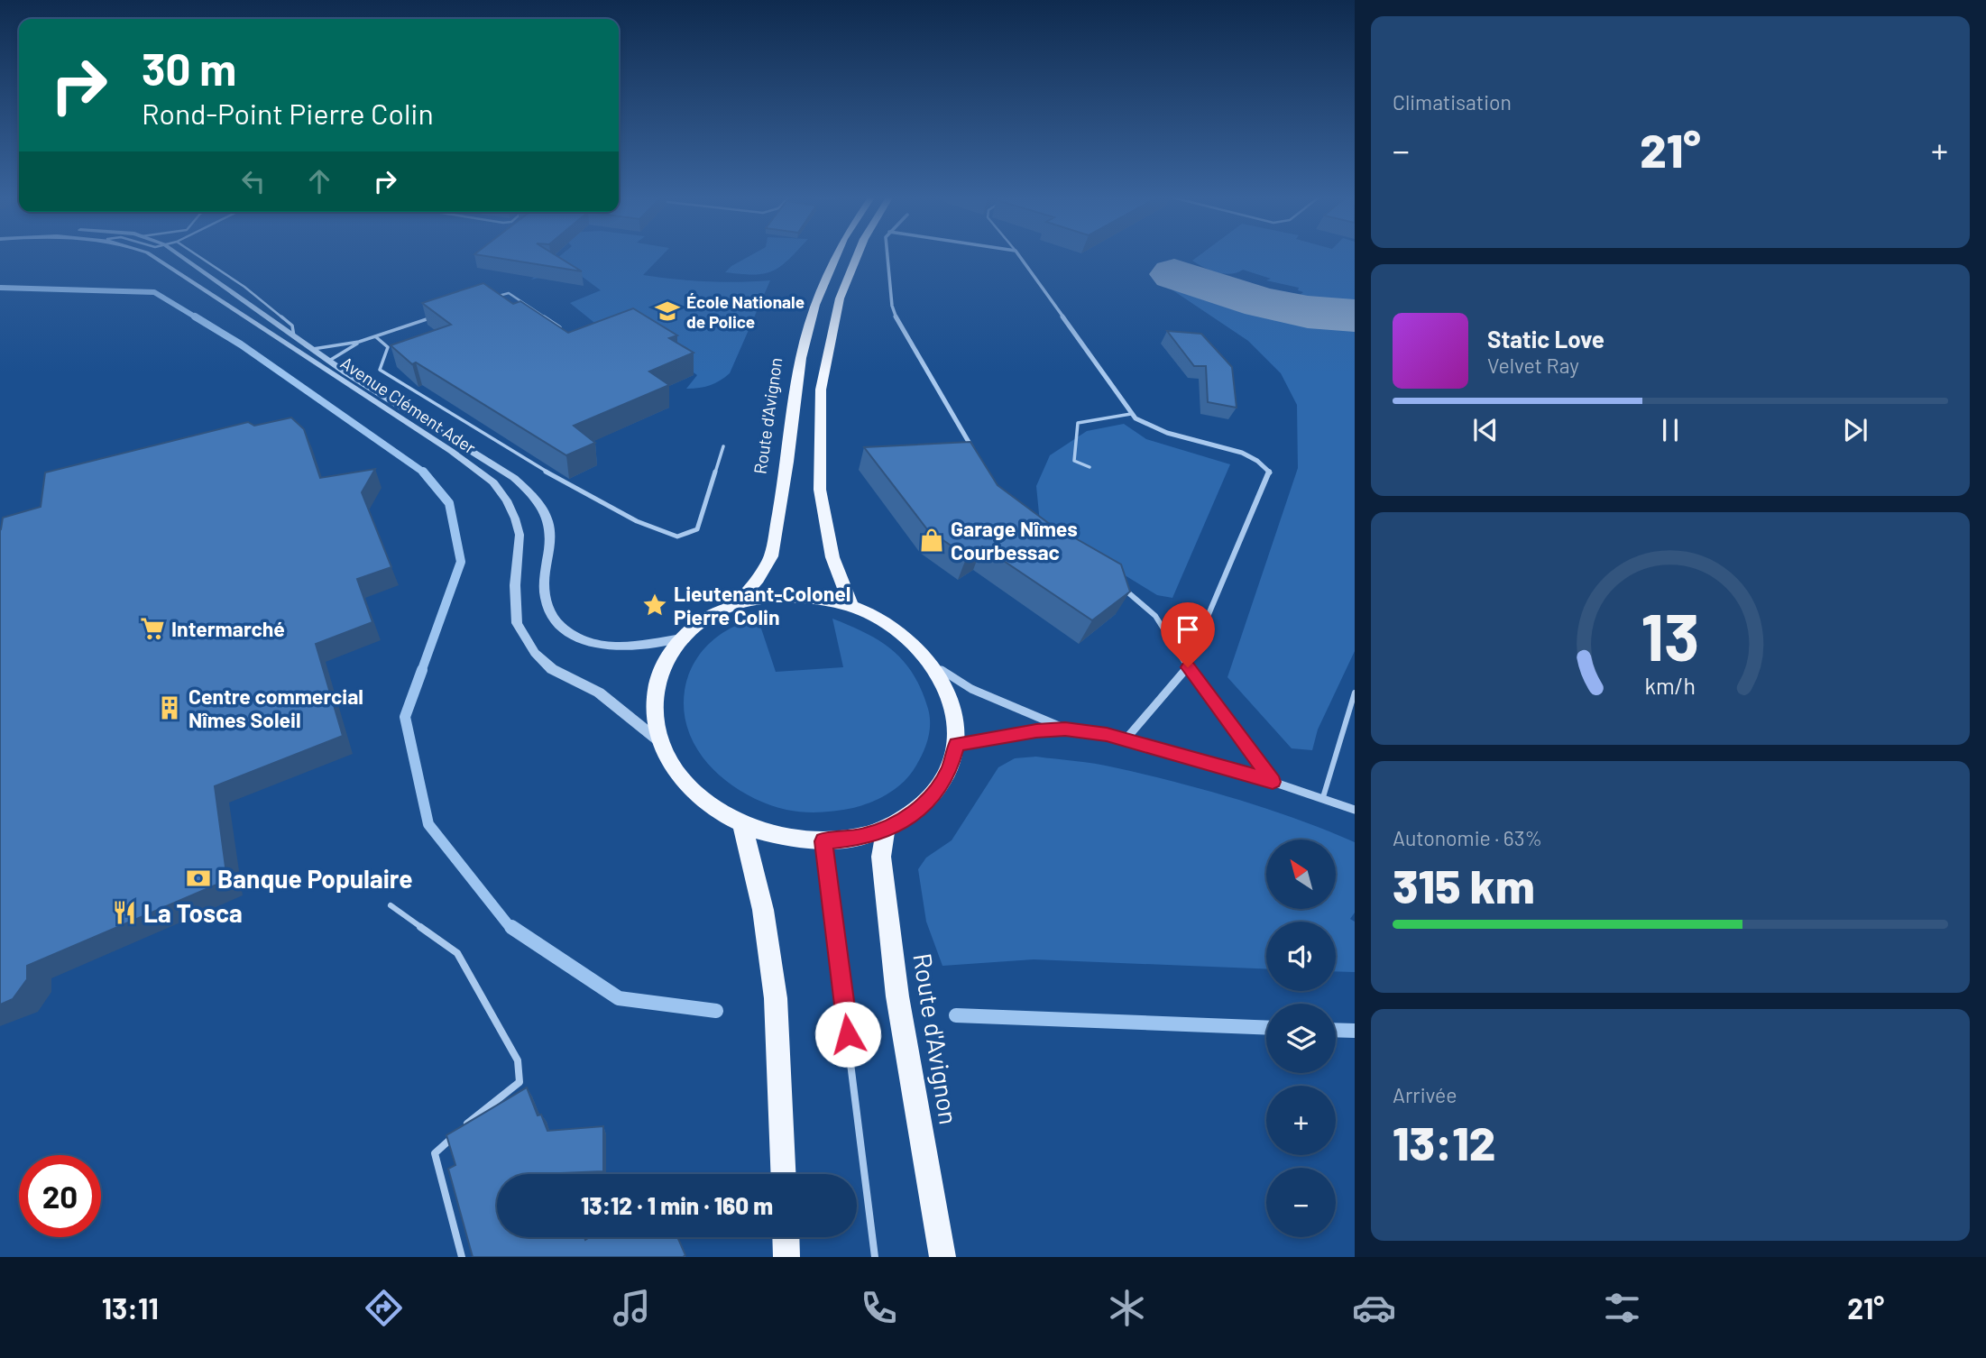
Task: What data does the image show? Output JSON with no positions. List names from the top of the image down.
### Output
{
  "streets": {
    "main road": ["Route d'Avignon"],
    "street": ["Avenue Clément Ader"]
  },
  "places": {
    "school or university": ["École Nationale de Police"],
    "shop": ["Garage Nîmes Courbessac"],
    "place": ["Lieutenant-Colonel Pierre Colin"],
    "supermarket": ["Intermarché"],
    "building": ["Centre commercial Nîmes Soleil"],
    "bank": ["Banque Populaire"],
    "restaurant": ["La Tosca"]
  },
  "north": "top left",
  "page": {
    "tile": [
      "Climatisation",
      ["Autonomie · 63%", "315 km"],
      ["Arrivée", "13:12"]
    ],
    "turn": ["30 m", "Rond-Point Pierre Colin"],
    "heat": ["−", "21°", "+"],
    "song": ["Static Love", "Velvet Ray"],
    "map_buttons": ["+", "−"],
    "limit": "20",
    "trip": "13:12 · 1 min · 160 m",
    "tabs": ["13:11", "21°"],
    "gauge": ["13", "km/h"]
  }
}
